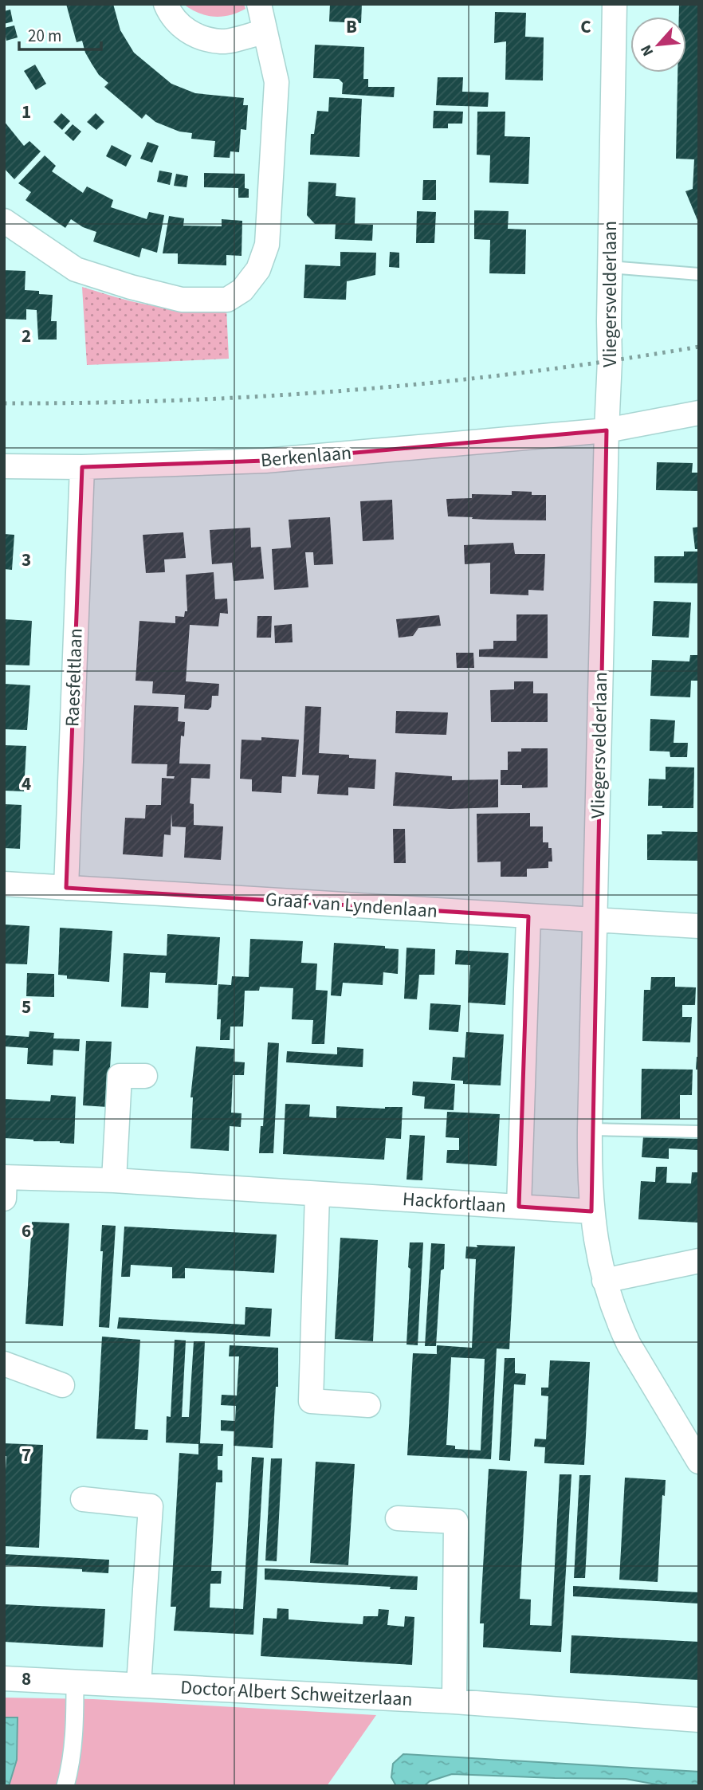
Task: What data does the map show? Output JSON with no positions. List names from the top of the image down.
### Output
{
  "streets": {
    "street": [
      "Vliegersvelderlaan",
      "Berkenlaan",
      "Raesfeltlaan",
      "Graaf van Lyndenlaan",
      "Hackfortlaan",
      "Doctor Albert Schweitzerlaan"
    ]
  },
  "crossings": [
    ["Vliegersvelderlaan", "Berkenlaan"],
    ["Vliegersvelderlaan", "Graaf van Lyndenlaan"],
    ["Vliegersvelderlaan", "Hackfortlaan"],
    ["Berkenlaan", "Raesfeltlaan"],
    ["Raesfeltlaan", "Graaf van Lyndenlaan"]
  ],
  "scale_bar": "20 m",
  "north": "bottom left",
  "grid": {
    "columns": ["B", "C"],
    "rows": [
      "1",
      "2",
      "3",
      "4",
      "5",
      "6",
      "7",
      "8"
    ]
  }
}
